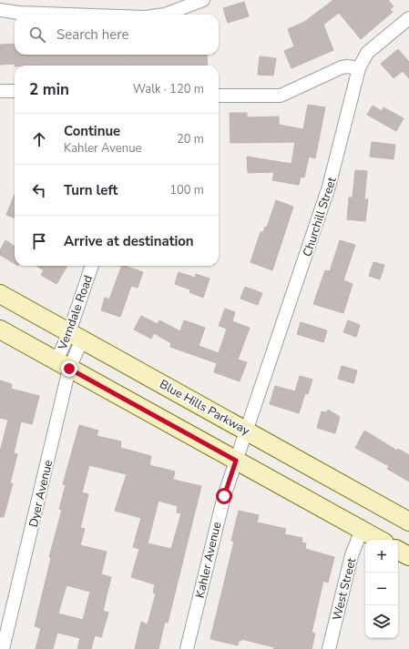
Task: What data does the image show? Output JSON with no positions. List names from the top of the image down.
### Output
{
  "streets": {
    "main road": ["Blue Hills Parkway"],
    "street": [
      "Churchill Street",
      "Verndale Road",
      "Dyer Avenue",
      "Kahler Avenue",
      "West Street"
    ]
  },
  "crossings": [
    ["Churchill Street", "Blue Hills Parkway"],
    ["Churchill Street", "Kahler Avenue"],
    ["Verndale Road", "Blue Hills Parkway"],
    ["Verndale Road", "Dyer Avenue"],
    ["Blue Hills Parkway", "Kahler Avenue"]
  ],
  "page": {
    "search": "Search here",
    "heading": ["2 min", "Walk · 120 m"],
    "list": [
      ["Continue", "Kahler Avenue", "20 m"],
      ["Turn left", "100 m"],
      "Arrive at destination"
    ],
    "map_buttons": ["+", "−"]
  }
}
